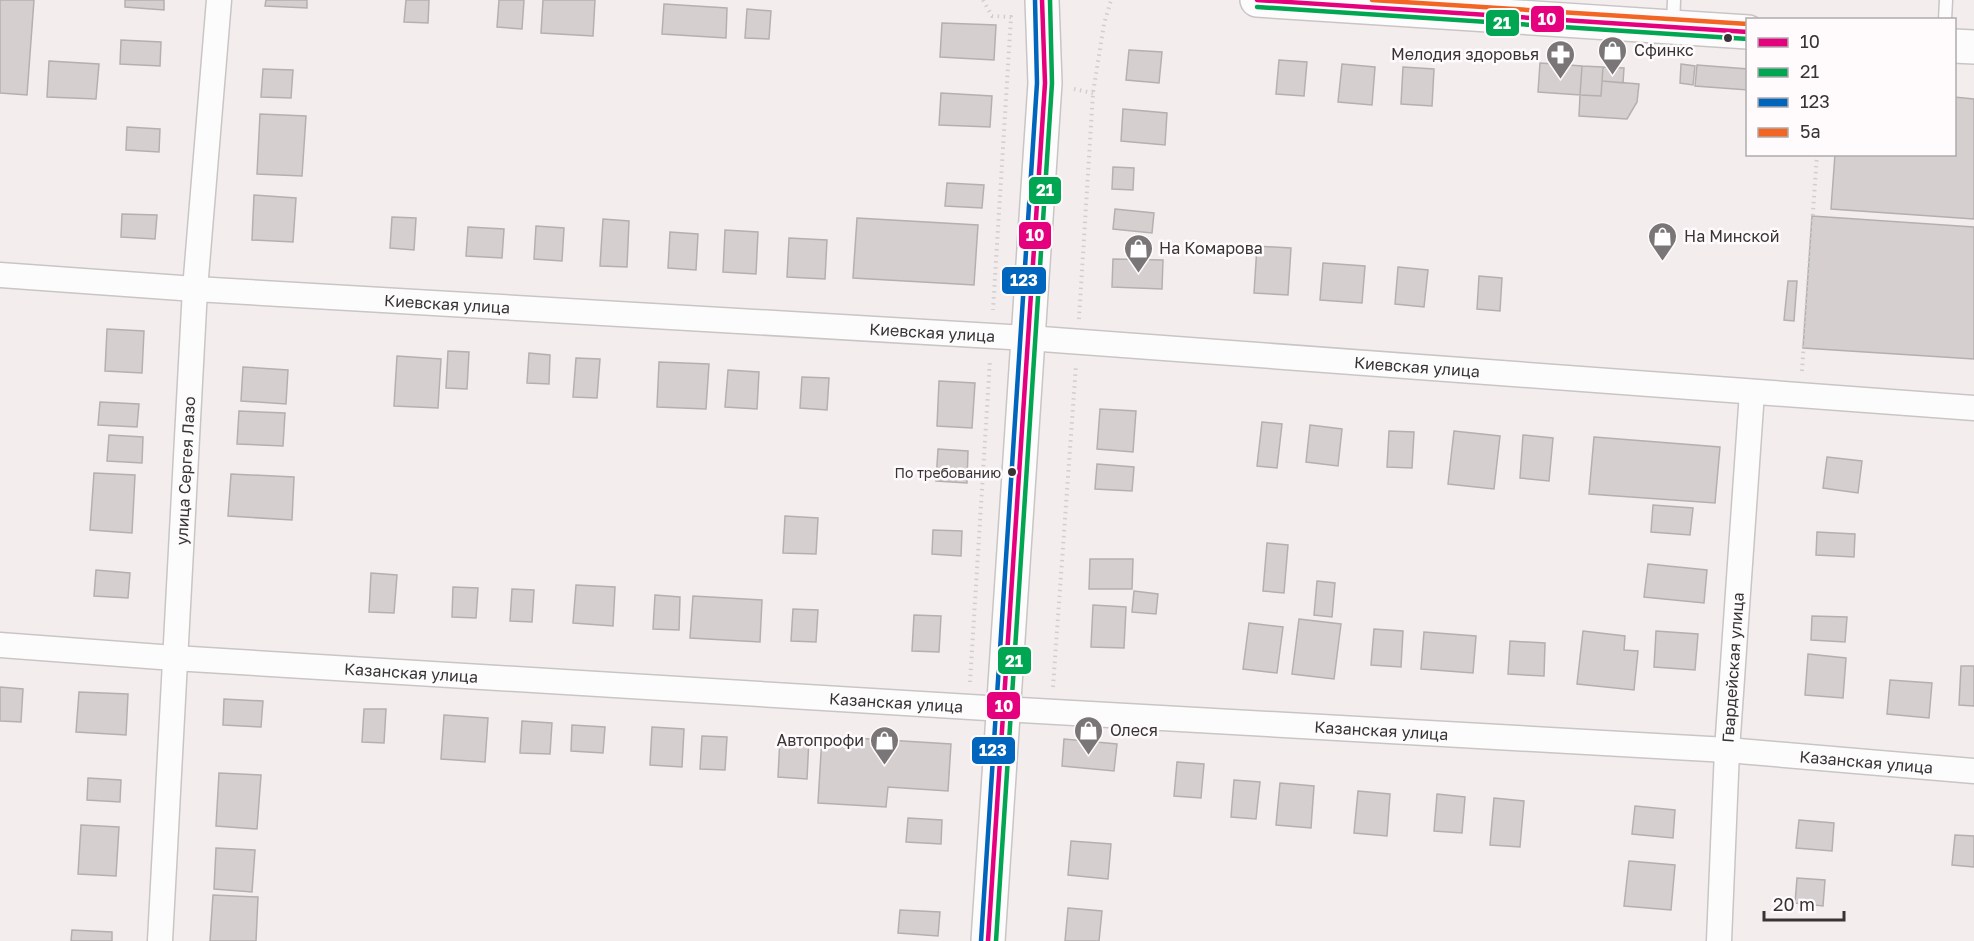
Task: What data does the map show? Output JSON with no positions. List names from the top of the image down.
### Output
{
  "streets": {
    "street": [
      "Киевская улица",
      "улица Сергея Лазо",
      "Гвардейская улица",
      "Казанская улица"
    ]
  },
  "crossings": [
    ["Киевская улица", "улица Сергея Лазо"],
    ["Киевская улица", "Гвардейская улица"],
    ["улица Сергея Лазо", "Казанская улица"],
    ["Гвардейская улица", "Казанская улица"]
  ],
  "places": {
    "shop": [
      "Сфинкс",
      "На Минской",
      "На Комарова",
      "Олеся",
      "Автопрофи"
    ],
    "pharmacy": ["Мелодия здоровья"],
    "other": ["По требованию"]
  },
  "lines": [
    "transit line 10",
    "transit line 21",
    "transit line 123",
    "transit line 5а"
  ],
  "legend": [
    "10",
    "21",
    "123",
    "5а"
  ],
  "scale_bar": "20 m"
}
